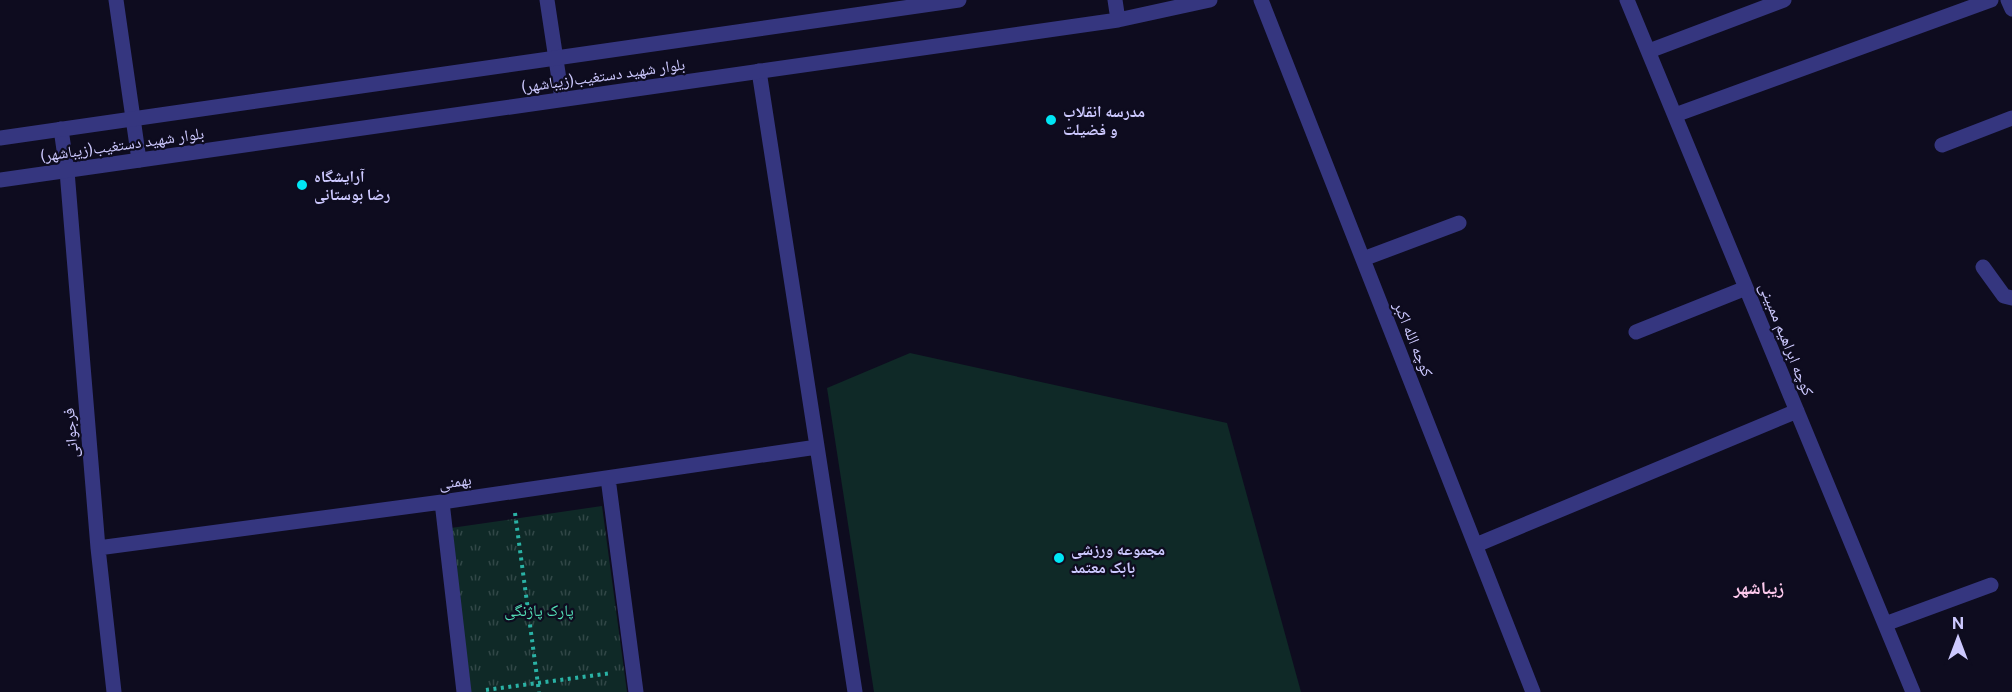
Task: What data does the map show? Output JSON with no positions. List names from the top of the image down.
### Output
{
  "streets": {
    "street": [
      "بلوار شهید دستغیب(زیباشهر)",
      "کوچه الله اکبر",
      "کوچه ابراهیم ممبینی",
      "فرجوانی",
      "بهمنی"
    ]
  },
  "crossings": [
    ["بلوار شهید دستغیب(زیباشهر)", "فرجوانی"],
    ["فرجوانی", "بهمنی"]
  ],
  "districts": ["زیباشهر"],
  "parks": ["پارک پاژنگی"],
  "places": ["مدرسه انقلاب و فضیلت", "آرایشگاه رضا بوستانی", "مجموعه ورزشی بابک معتمد"],
  "north": "top"
}
